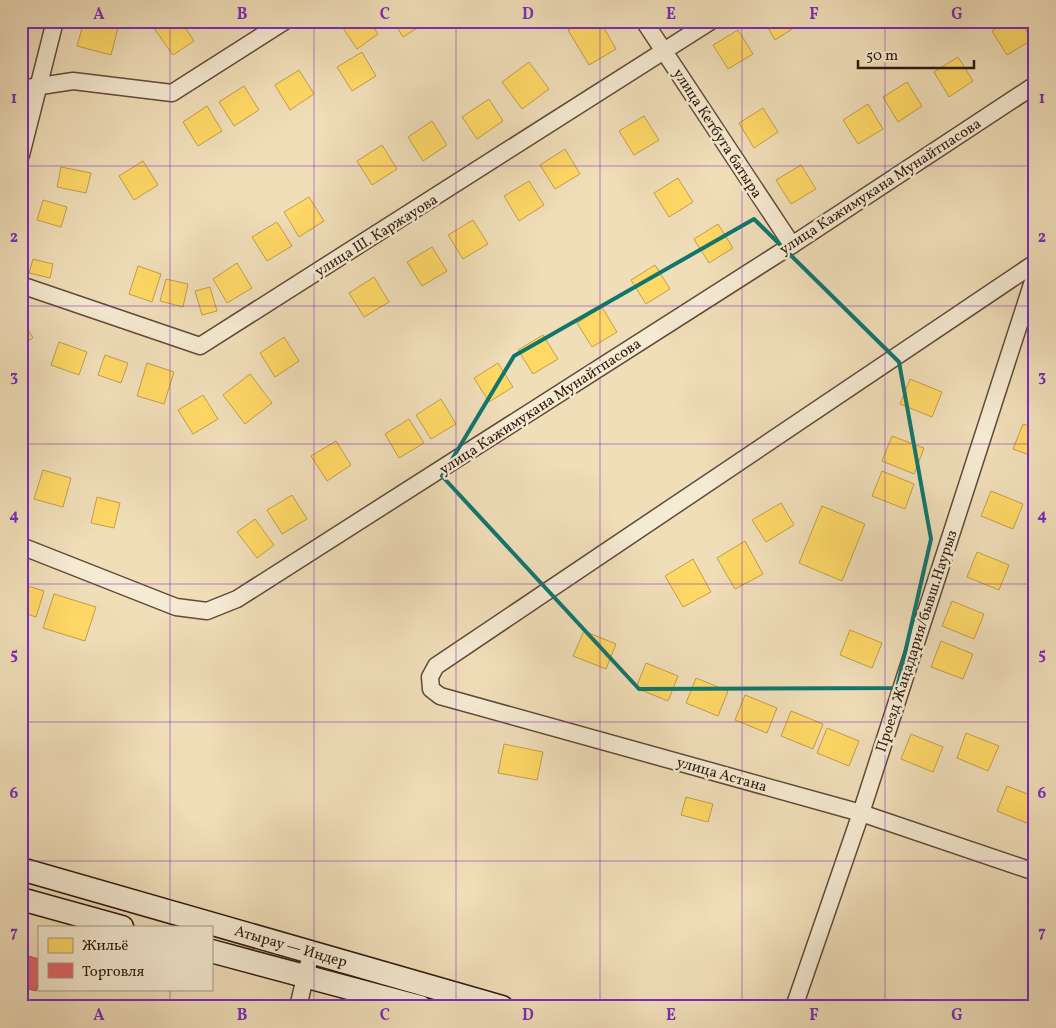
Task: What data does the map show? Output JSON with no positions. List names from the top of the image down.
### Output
{
  "streets": {
    "main road": ["Атырау — Индер"],
    "street": [
      "улица Кетбуга батыра",
      "улица Кажимукана Мунайтпасова",
      "улица Ш. Каржауова",
      "Проезд Жаңадария/бывш.Наурыз",
      "улица Астана"
    ]
  },
  "crossings": [
    ["улица Кетбуга батыра", "улица Кажимукана Мунайтпасова"],
    ["улица Кетбуга батыра", "улица Ш. Каржауова"],
    ["Проезд Жаңадария/бывш.Наурыз", "улица Астана"]
  ],
  "legend": ["Жильё", "Торговля"],
  "scale_bar": "50 m",
  "grid": {
    "columns": [
      "A",
      "B",
      "C",
      "D",
      "E",
      "F",
      "G"
    ],
    "rows": [
      "1",
      "2",
      "3",
      "4",
      "5",
      "6",
      "7"
    ]
  }
}
